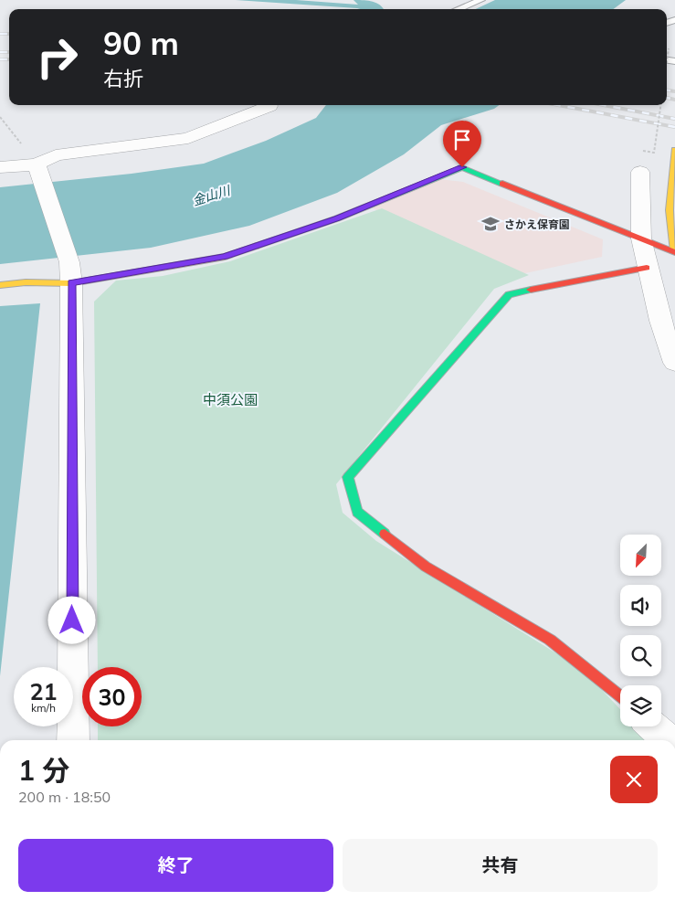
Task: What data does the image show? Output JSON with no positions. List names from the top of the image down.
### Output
{
  "water": ["金山川"],
  "parks": ["中須公園"],
  "places": {
    "school or university": ["さかえ保育園"]
  },
  "north": "bottom left",
  "page": {
    "turn": ["90 m", "右折"],
    "speed": "21 km/h",
    "limit": "30",
    "heading": ["1 分", "200 m · 18:50"],
    "buttons": ["終了", "共有"]
  }
}
